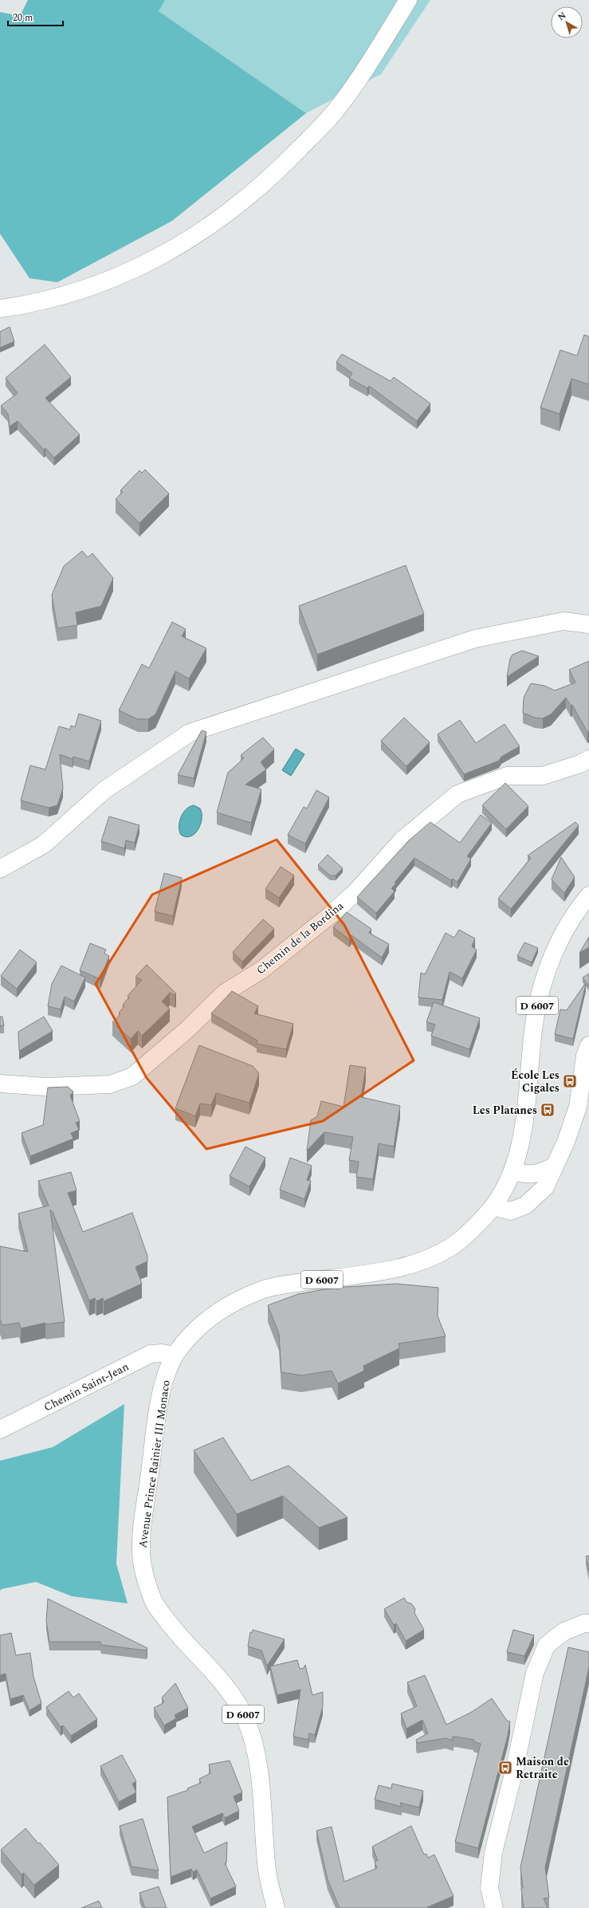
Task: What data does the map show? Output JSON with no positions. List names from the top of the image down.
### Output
{
  "streets": {
    "street": [
      "Chemin de la Bordina",
      "D 6007",
      "Chemin Saint-Jean",
      "Avenue Prince Rainier III Monaco"
    ]
  },
  "crossings": [
    ["Chemin Saint-Jean", "Avenue Prince Rainier III Monaco"]
  ],
  "places": {
    "bus stop": ["École Les Cigales", "Les Platanes", "Maison de Retraite"]
  },
  "scale_bar": "20 m",
  "north": "top left"
}
